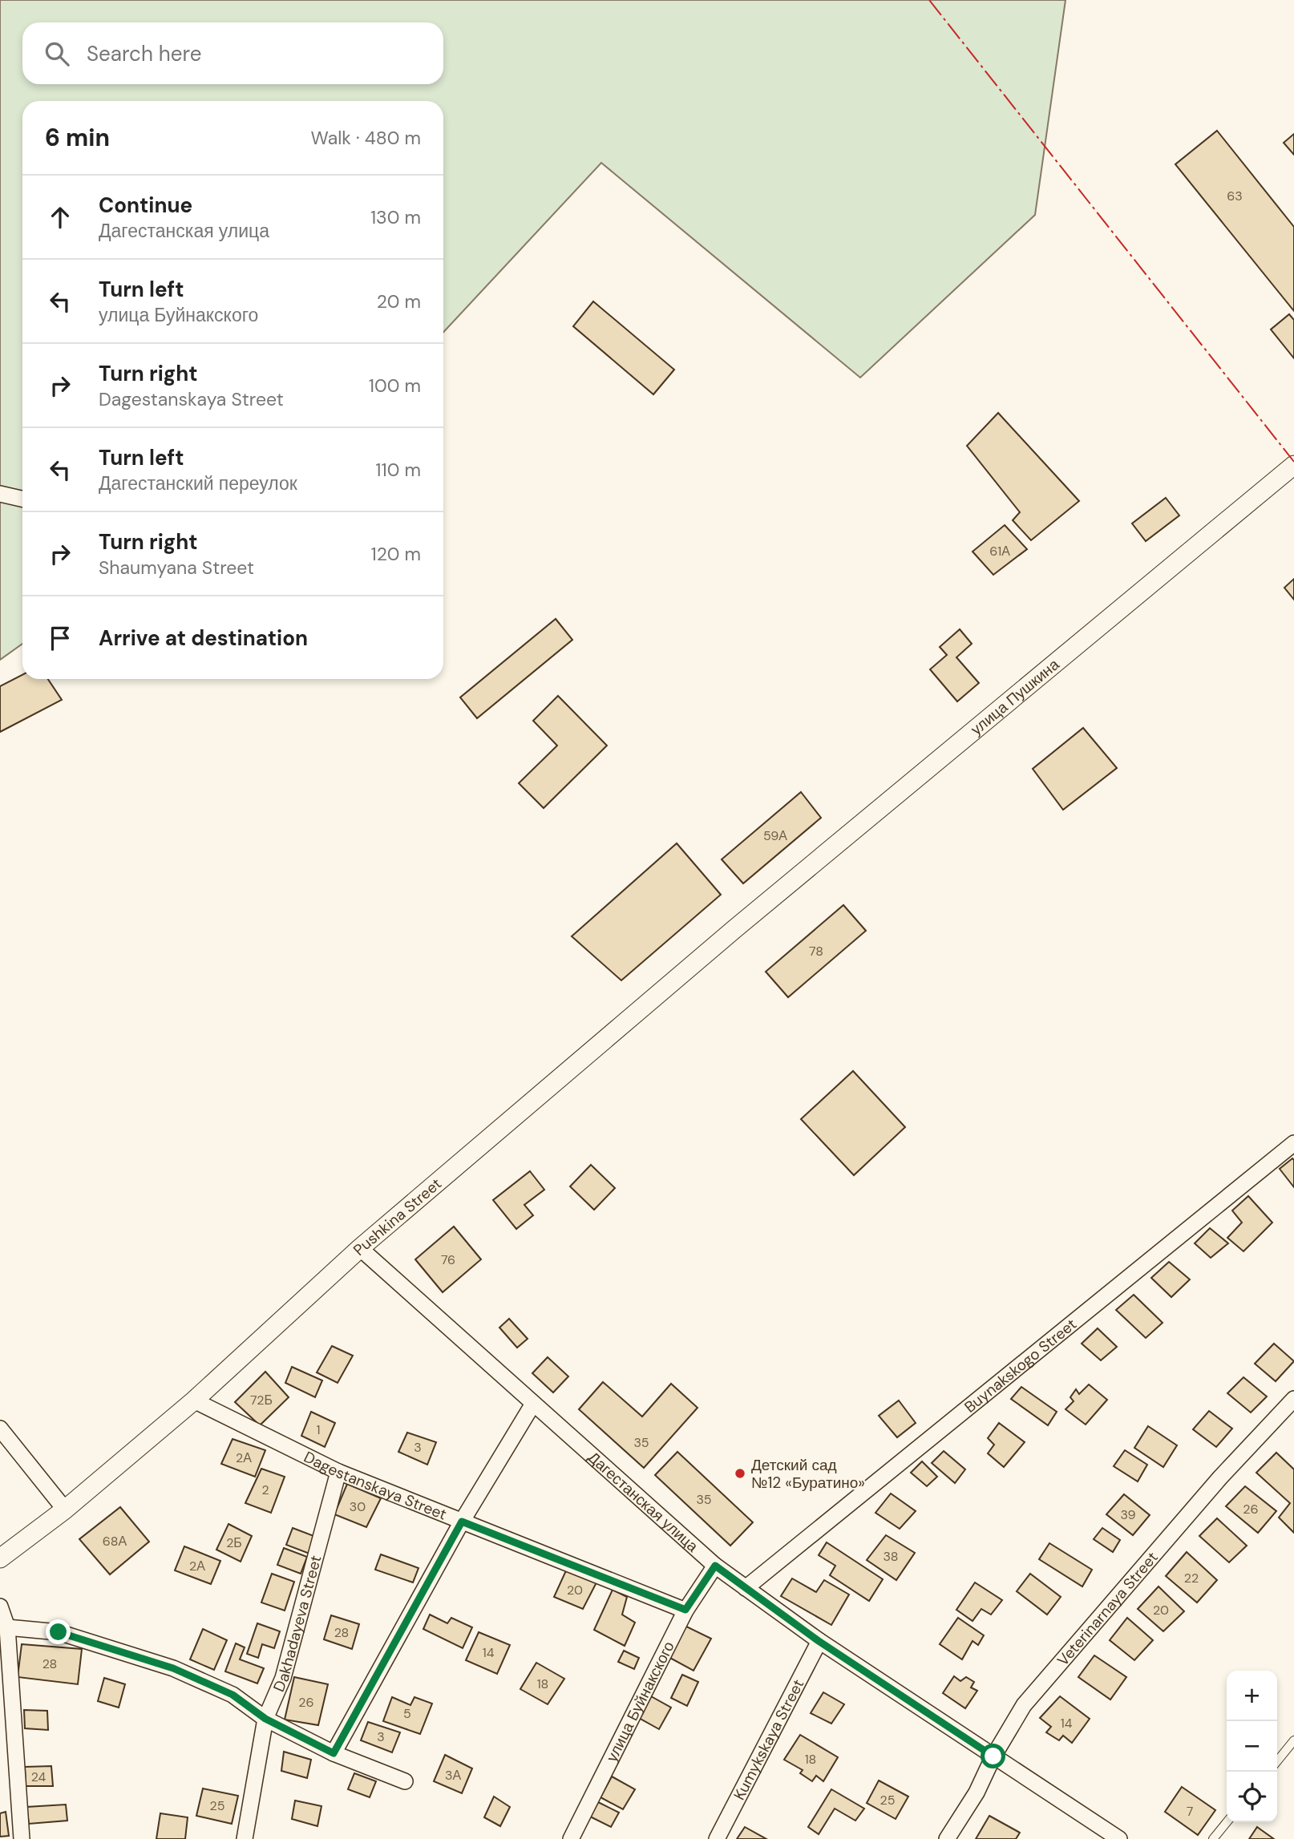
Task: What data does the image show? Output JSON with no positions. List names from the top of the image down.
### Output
{
  "streets": {
    "street": [
      "Pushkina Street",
      "Buynakskogo Street",
      "Dagestanskaya Street",
      "Дагестанская улица",
      "Veterinarnaya Street",
      "Dakhadayeva Street",
      "улица Буйнакского",
      "Kumykskaya Street"
    ]
  },
  "crossings": [
    ["Pushkina Street", "Dagestanskaya Street"],
    ["Pushkina Street", "Дагестанская улица"],
    ["Buynakskogo Street", "Дагестанская улица"],
    ["Dagestanskaya Street", "Dakhadayeva Street"],
    ["Dagestanskaya Street", "улица Буйнакского"],
    ["Дагестанская улица", "Veterinarnaya Street"],
    ["Дагестанская улица", "улица Буйнакского"],
    ["Дагестанская улица", "Kumykskaya Street"]
  ],
  "places": ["Детский сад №12 «Буратино»"],
  "house_numbers": [
    "63",
    "61А",
    "59А",
    "78",
    "76",
    "72Б",
    "1",
    "35",
    "3",
    "2А",
    "2",
    "35",
    "30",
    "26",
    "39",
    "68А",
    "2Б",
    "38",
    "2А",
    "22",
    "20",
    "20",
    "28",
    "14",
    "28",
    "18",
    "26",
    "5",
    "14",
    "3",
    "18",
    "3А",
    "24",
    "25",
    "25",
    "7"
  ],
  "page": {
    "search": "Search here",
    "heading": ["6 min", "Walk · 480 m"],
    "list": [
      ["Continue", "Дагестанская улица", "130 m"],
      ["Turn left", "улица Буйнакского", "20 m"],
      ["Turn right", "Dagestanskaya Street", "100 m"],
      ["Turn left", "Дагестанский переулок", "110 m"],
      ["Turn right", "Shaumyana Street", "120 m"],
      "Arrive at destination"
    ],
    "map_buttons": ["+", "−"]
  }
}
